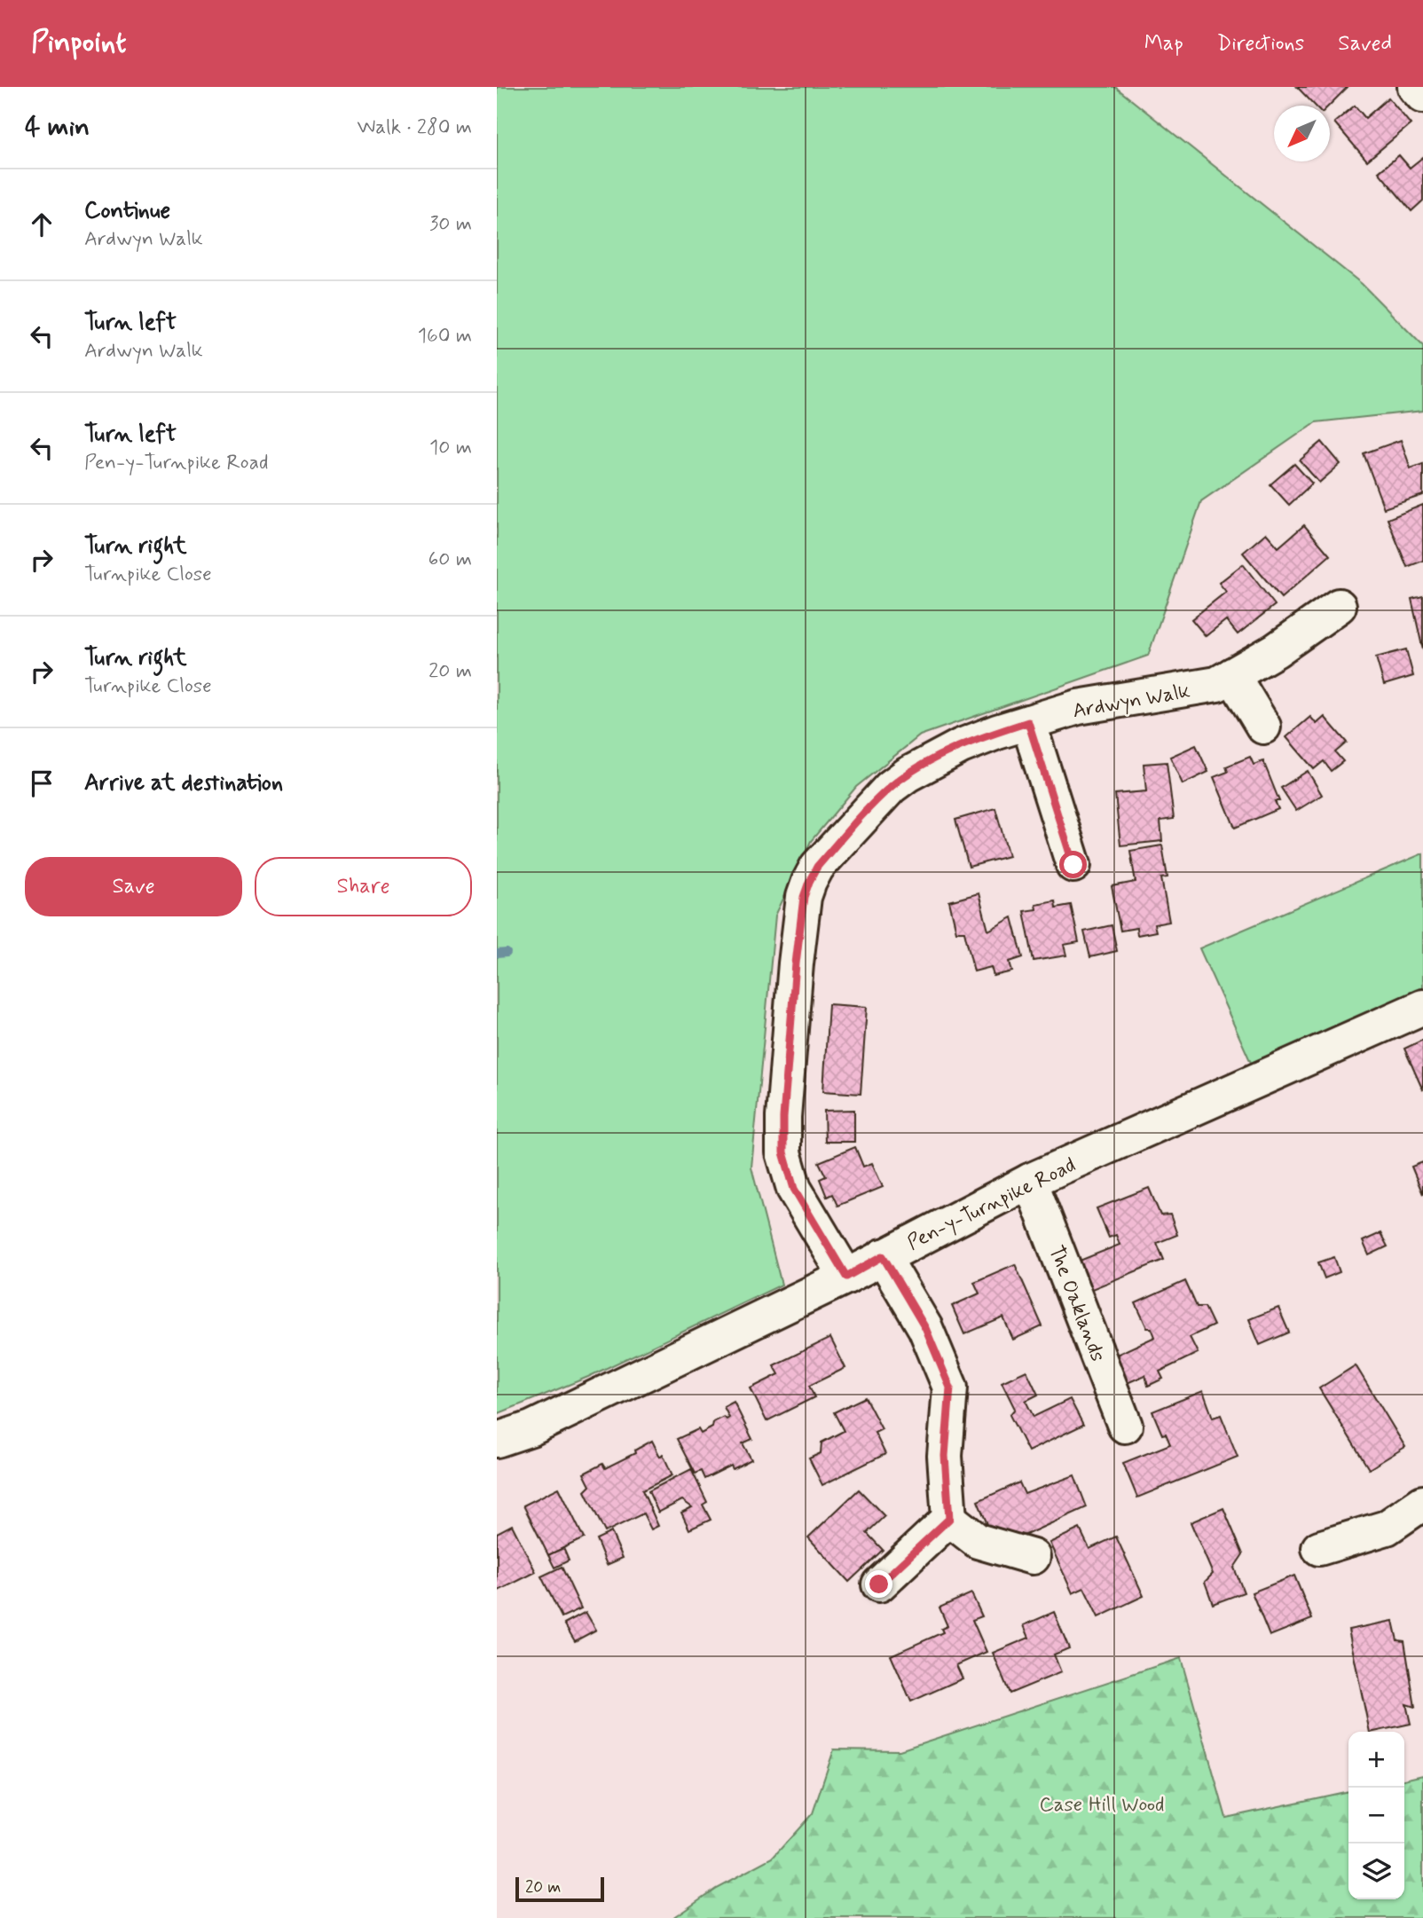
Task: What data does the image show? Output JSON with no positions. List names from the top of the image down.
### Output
{
  "streets": {
    "street": ["Ardwyn Walk", "Pen-y-Turnpike Road", "The Oaklands"]
  },
  "crossings": [
    ["Ardwyn Walk", "Pen-y-Turnpike Road"],
    ["Pen-y-Turnpike Road", "The Oaklands"]
  ],
  "parks": ["Case Hill Wood"],
  "scale_bar": "20 m",
  "north": "bottom left",
  "page": {
    "header": "Pinpoint",
    "nav": ["Map", "Directions", "Saved"],
    "heading": ["4 min", "Walk · 280 m"],
    "list": [
      ["Continue", "Ardwyn Walk", "30 m"],
      ["Turn left", "Ardwyn Walk", "160 m"],
      ["Turn left", "Pen-y-Turnpike Road", "10 m"],
      ["Turn right", "Turnpike Close", "60 m"],
      ["Turn right", "Turnpike Close", "20 m"],
      "Arrive at destination"
    ],
    "buttons": ["Save", "Share"],
    "map_buttons": ["+", "−"],
    "scale": "20 m"
  }
}
